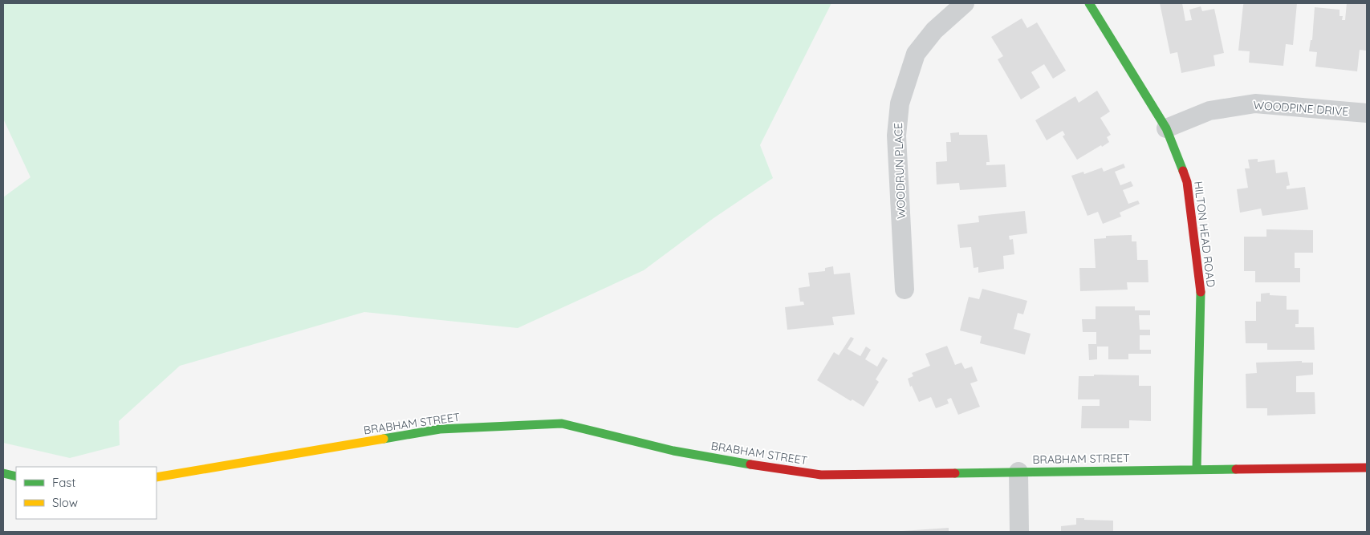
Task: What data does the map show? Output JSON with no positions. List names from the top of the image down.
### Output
{
  "streets": {
    "street": [
      "WOODPINE DRIVE",
      "WOODRUN PLACE",
      "HILTON HEAD ROAD",
      "BRABHAM STREET"
    ]
  },
  "crossings": [
    ["WOODPINE DRIVE", "HILTON HEAD ROAD"],
    ["HILTON HEAD ROAD", "BRABHAM STREET"]
  ],
  "legend": ["Fast", "Slow"]
}
